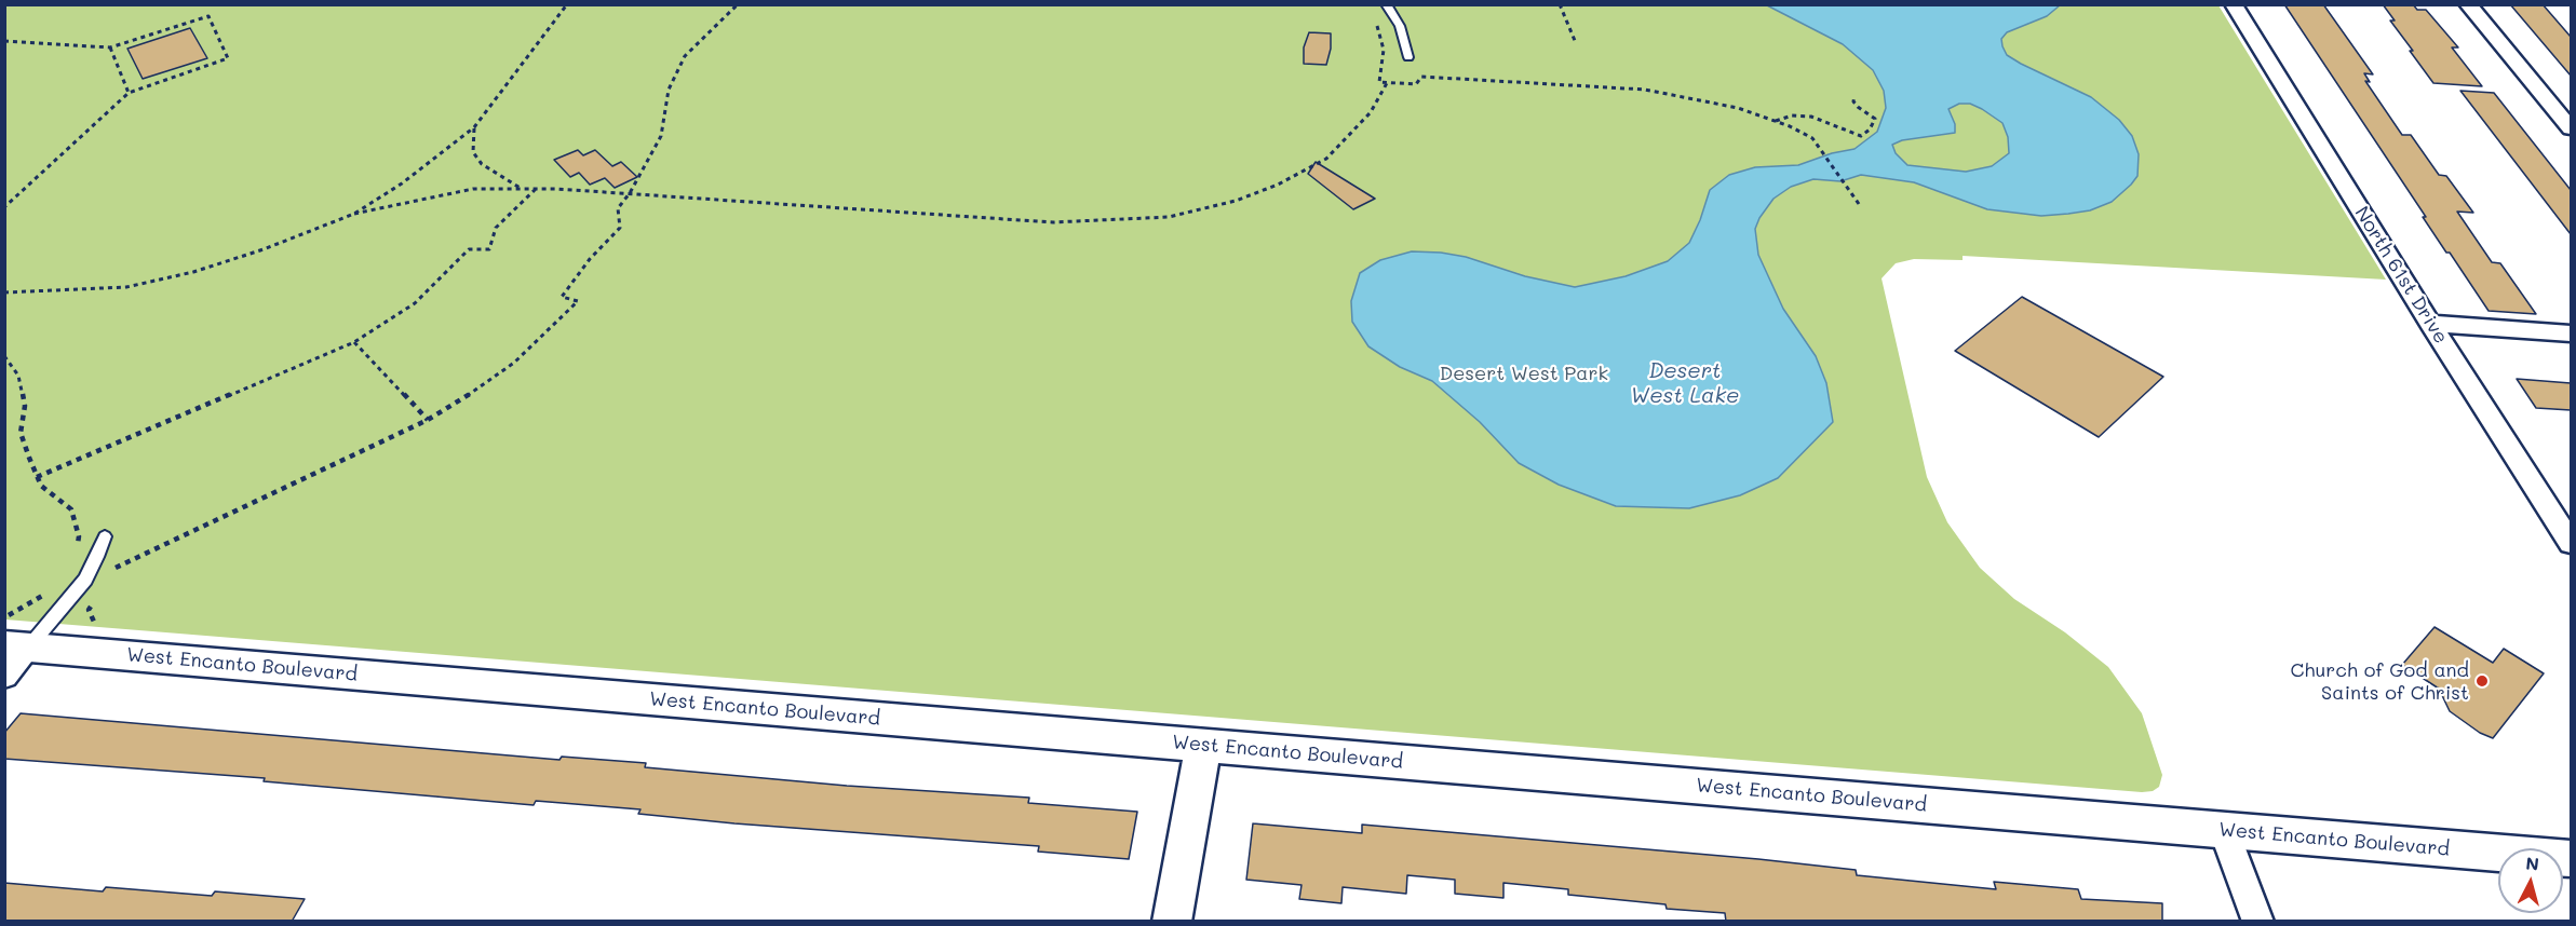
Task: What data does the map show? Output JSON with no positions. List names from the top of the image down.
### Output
{
  "streets": {
    "street": ["North 61st Drive", "West Encanto Boulevard"]
  },
  "water": ["Desert West Lake"],
  "parks": ["Desert West Park"],
  "places": ["Church of God and Saints of Christ"],
  "north": "top"
}
